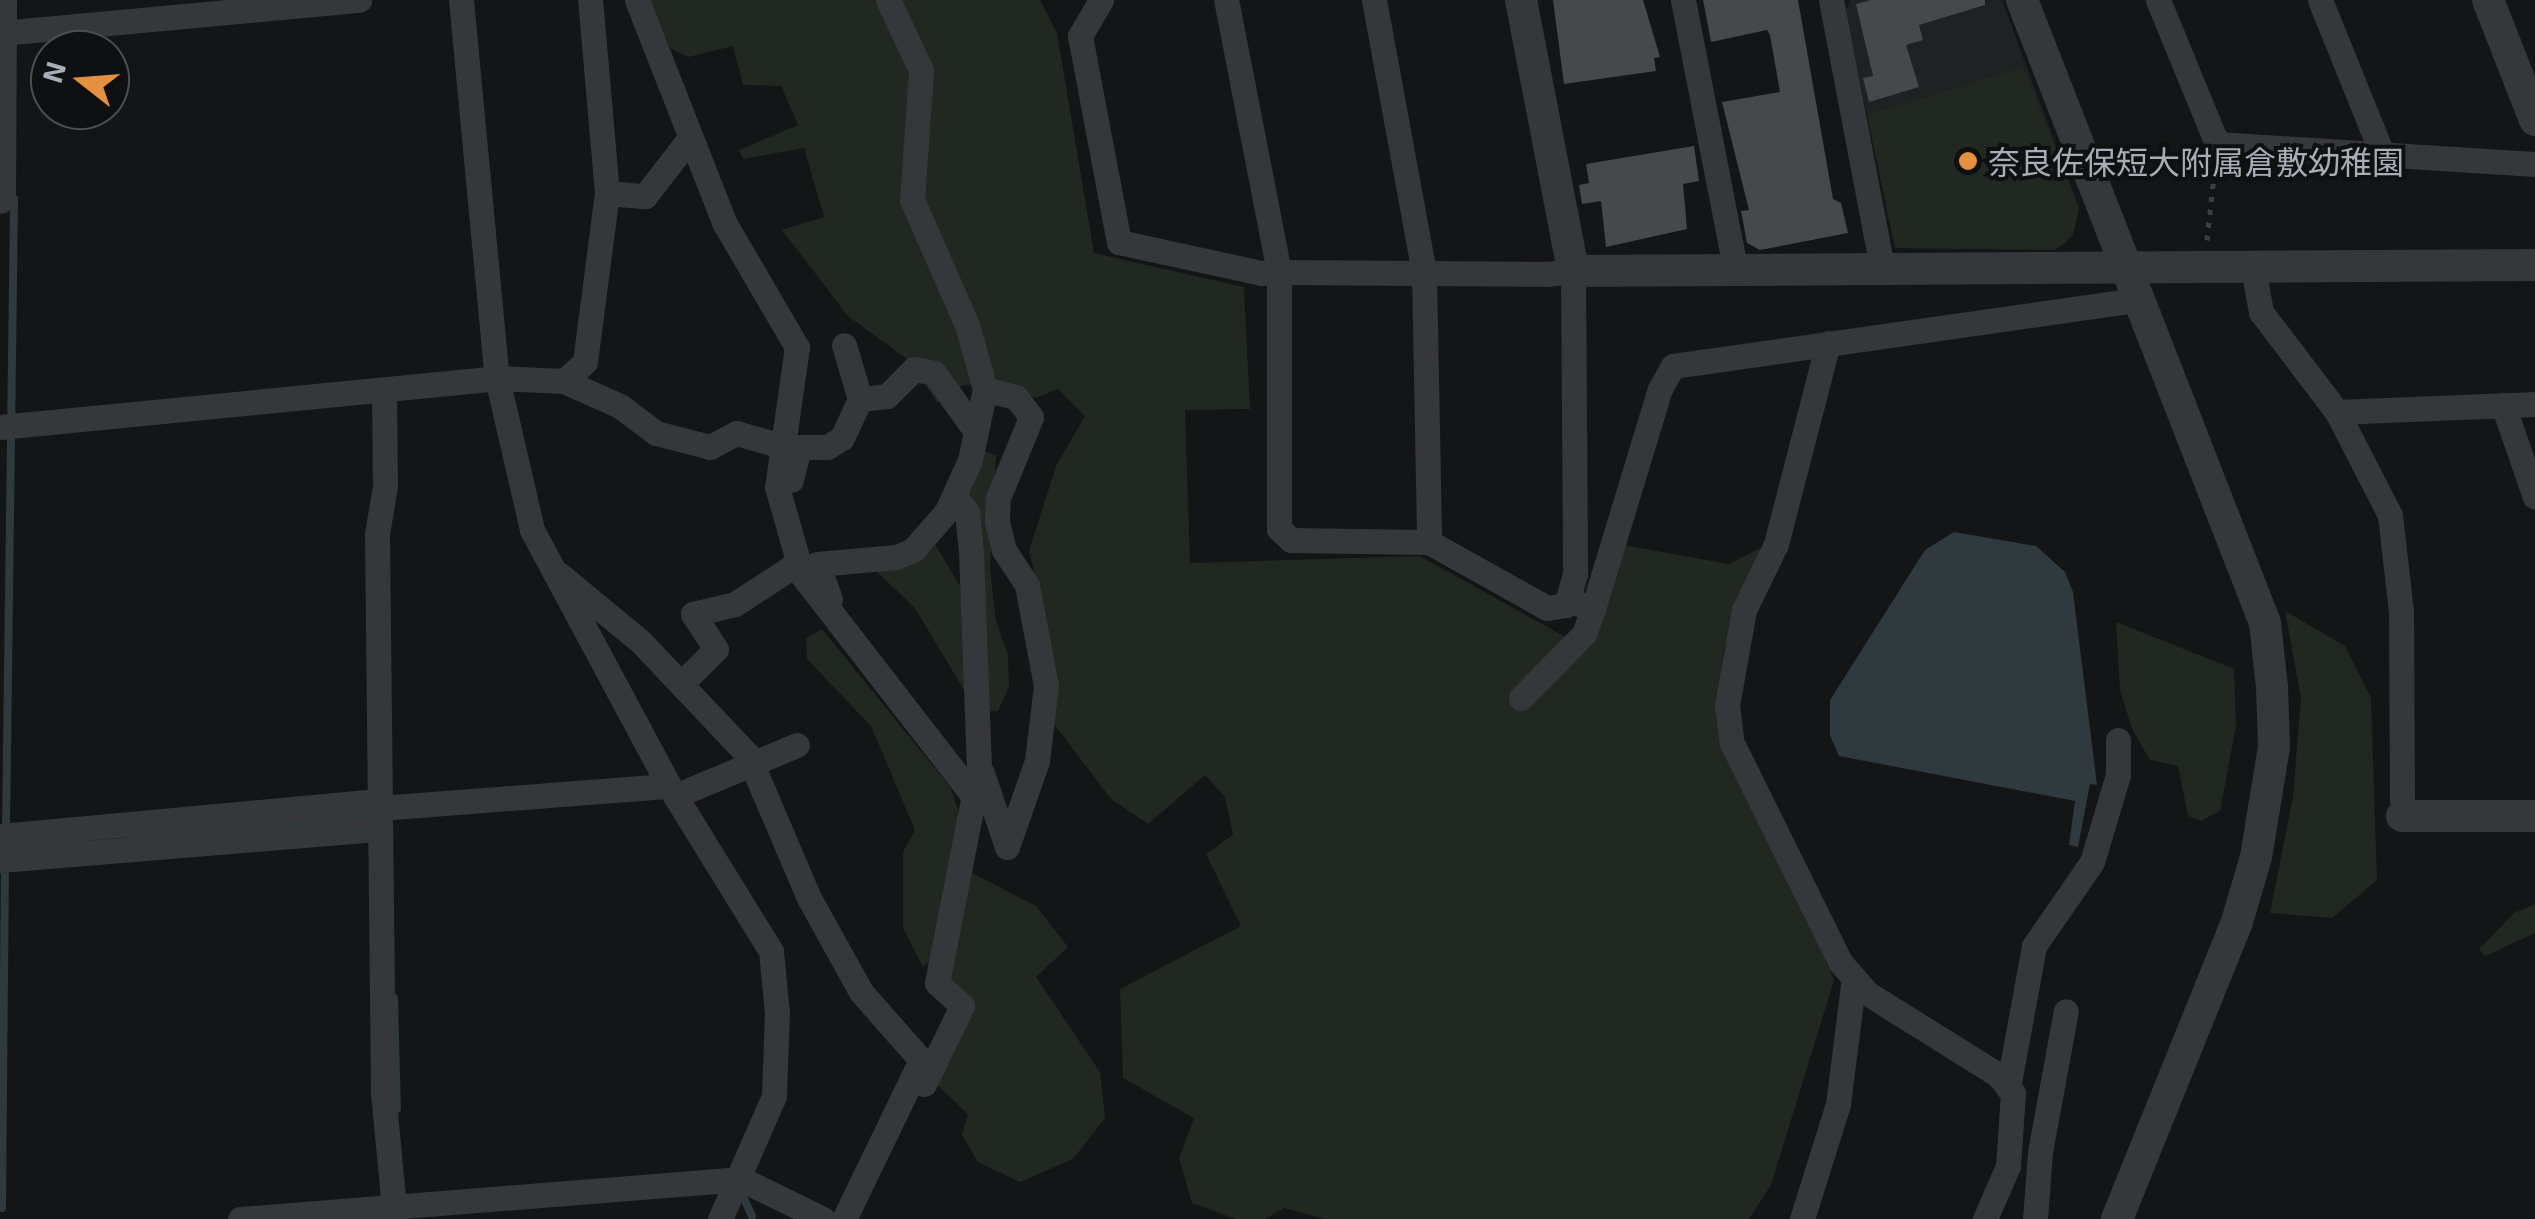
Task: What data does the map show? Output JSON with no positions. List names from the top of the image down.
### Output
{
  "places": ["奈良佐保短大附属倉敷幼稚園"],
  "north": "left"
}
